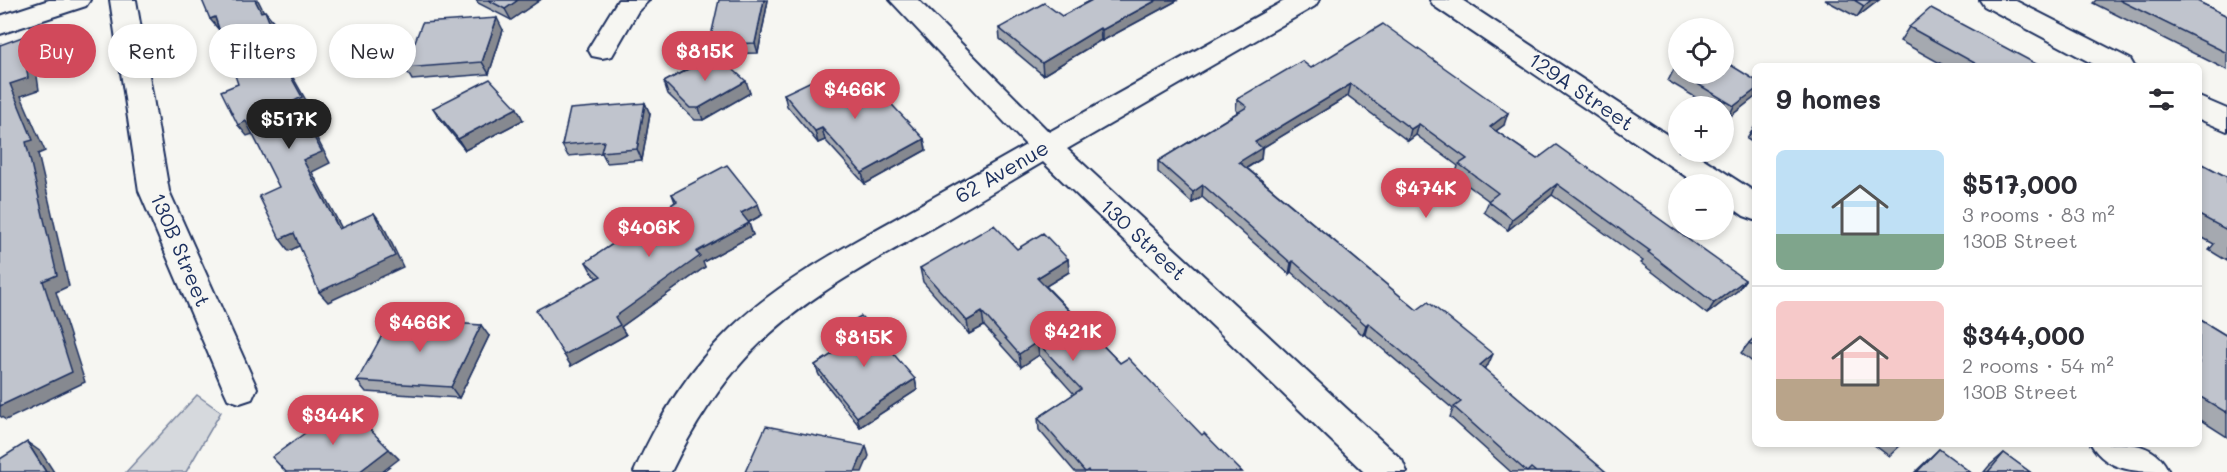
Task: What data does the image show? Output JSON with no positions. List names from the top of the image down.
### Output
{
  "streets": {
    "street": [
      "129A Street",
      "62 Avenue",
      "130 Street",
      "130B Street"
    ]
  },
  "crossings": [
    ["62 Avenue", "130 Street"]
  ],
  "page": {
    "map_buttons": ["+", "−"],
    "chip": [
      "Buy",
      "Rent",
      "Filters",
      "New"
    ],
    "price": [
      "$815K",
      "$466K",
      "$517K",
      "$474K",
      "$406K",
      "$466K",
      "$421K",
      "$815K",
      "$344K"
    ],
    "heading": "9 homes",
    "list": [
      {
        "name": "$517,000",
        "note": "3 rooms · 83 m² · 130B Street"
      },
      {
        "name": "$344,000",
        "note": "2 rooms · 54 m² · 130B Street"
      }
    ]
  }
}
